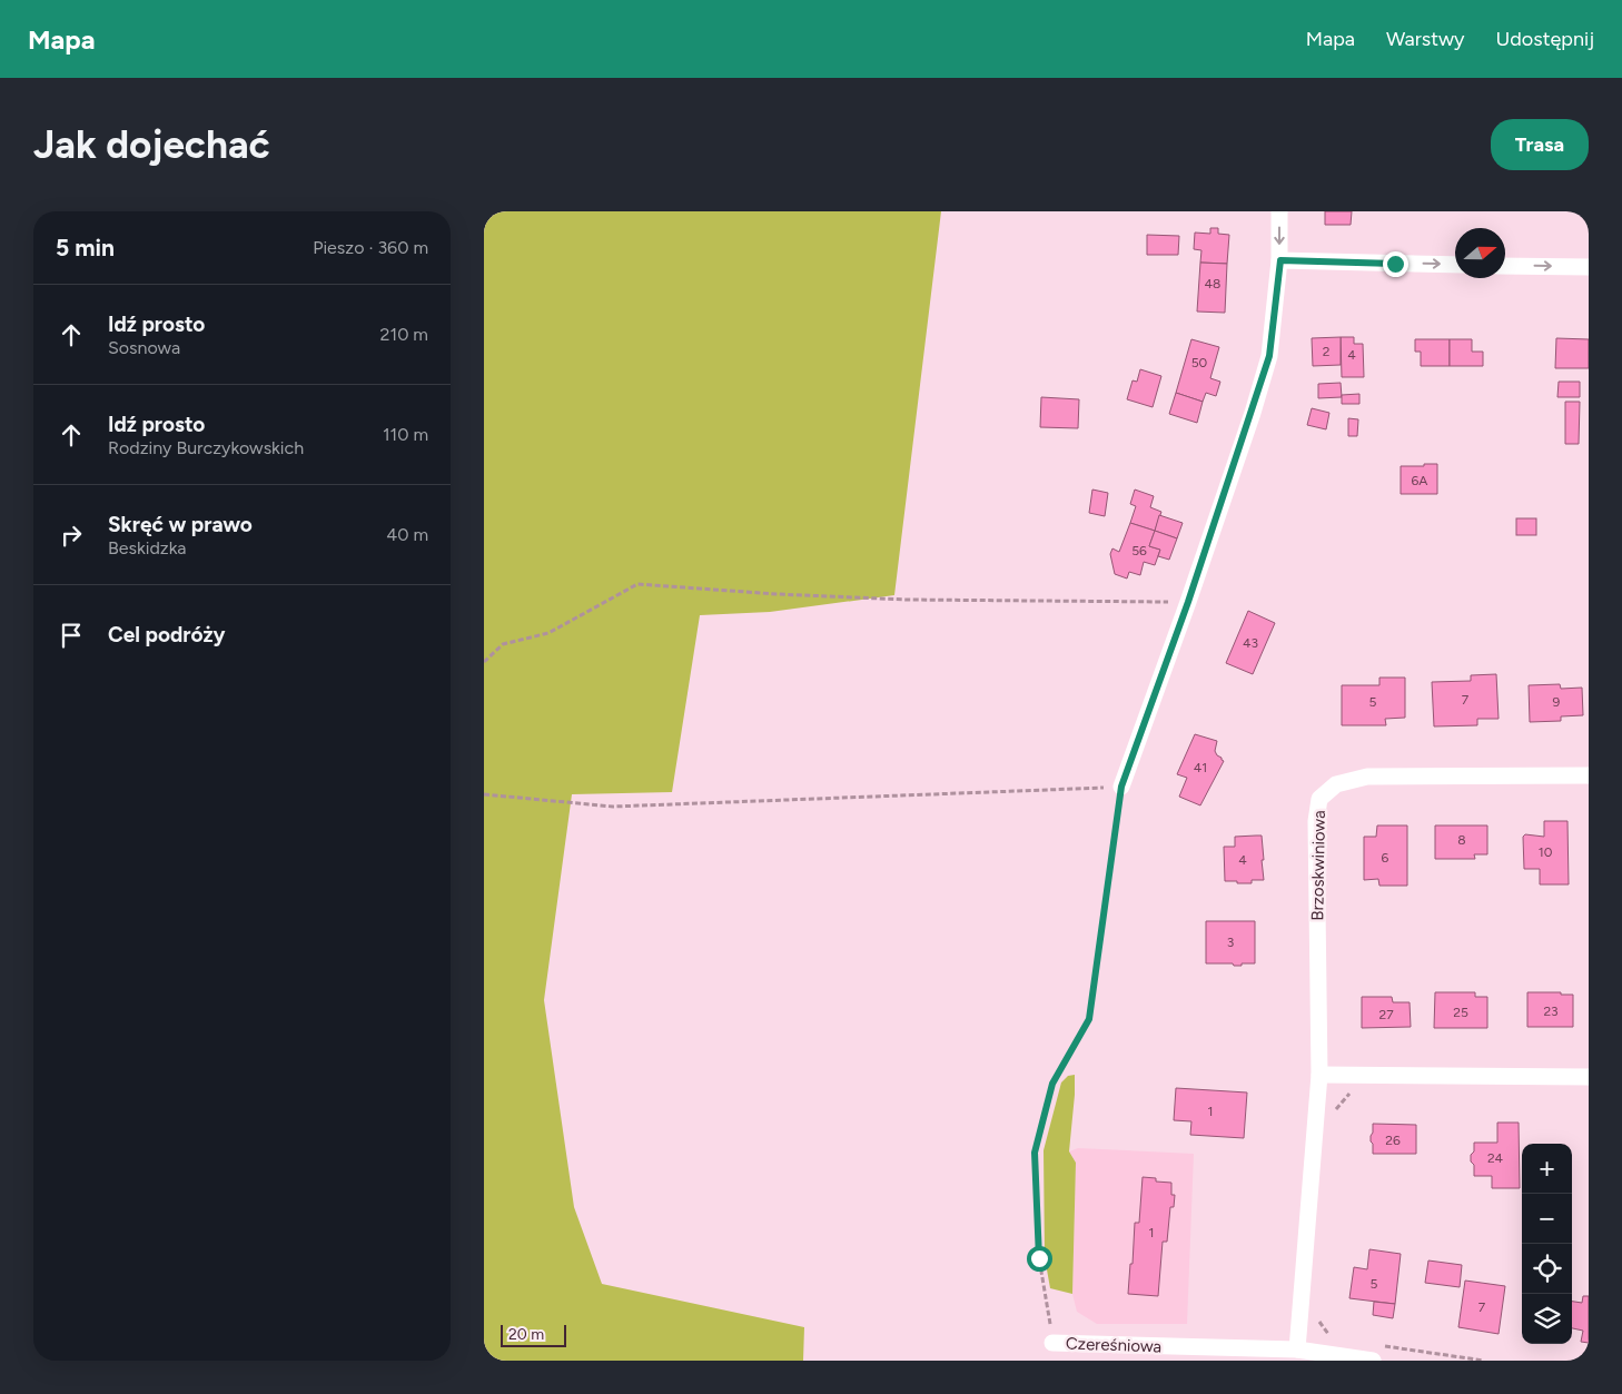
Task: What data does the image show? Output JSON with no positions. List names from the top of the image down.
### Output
{
  "streets": {
    "street": ["Brzoskwiniowa", "Czereśniowa"]
  },
  "crossings": [
    ["Brzoskwiniowa", "Czereśniowa"]
  ],
  "house_numbers": [
    "48",
    "2",
    "4",
    "50",
    "6A",
    "56",
    "43",
    "7",
    "5",
    "9",
    "41",
    "8",
    "10",
    "6",
    "4",
    "3",
    "23",
    "25",
    "27",
    "1",
    "26",
    "24",
    "1",
    "5",
    "7"
  ],
  "scale_bar": "20 m",
  "north": "right",
  "page": {
    "header": "Mapa",
    "nav": ["Mapa", "Warstwy", "Udostępnij"],
    "buttons": "Trasa",
    "title": "Jak dojechać",
    "heading": ["5 min", "Pieszo · 360 m"],
    "list": [
      ["Idź prosto", "Sosnowa", "210 m"],
      ["Idź prosto", "Rodziny Burczykowskich", "110 m"],
      ["Skręć w prawo", "Beskidzka", "40 m"],
      "Cel podróży"
    ],
    "map_buttons": ["+", "−"],
    "scale": "20 m"
  }
}
